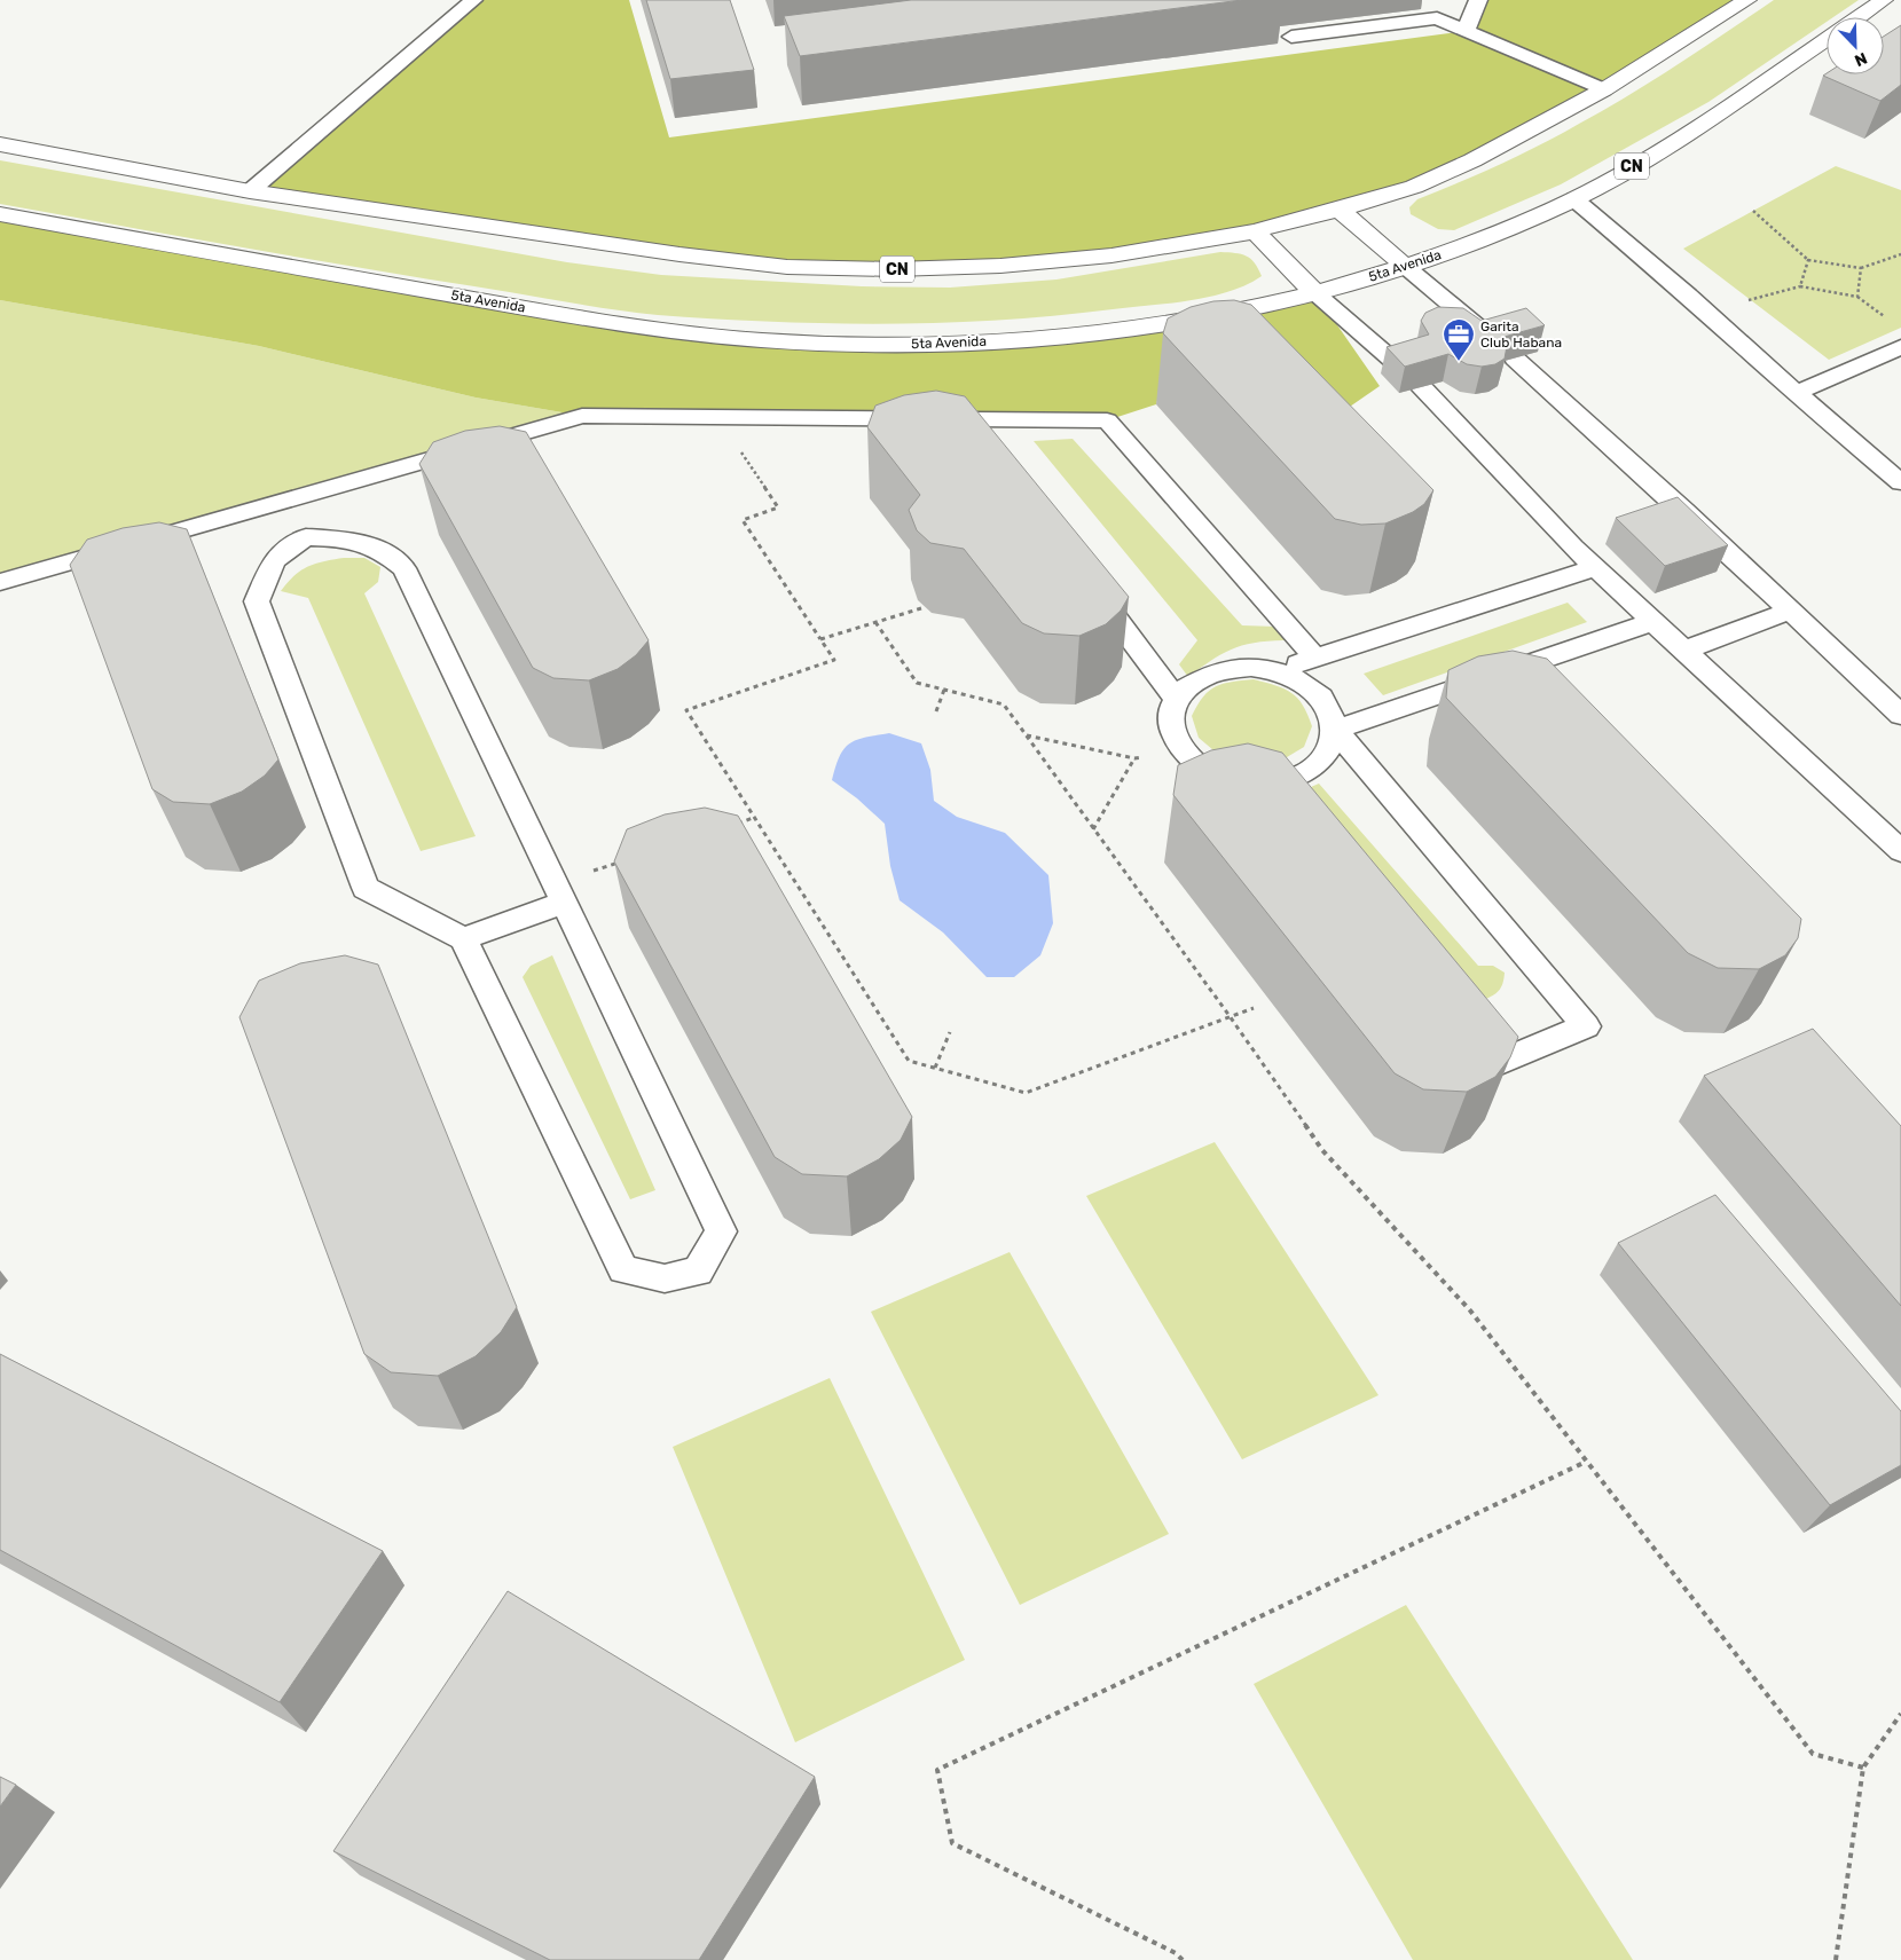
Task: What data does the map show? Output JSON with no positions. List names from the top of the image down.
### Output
{
  "streets": {
    "highway": ["CN", "5ta Avenida"]
  },
  "places": {
    "office": ["Garita Club Habana"]
  },
  "north": "bottom right"
}
